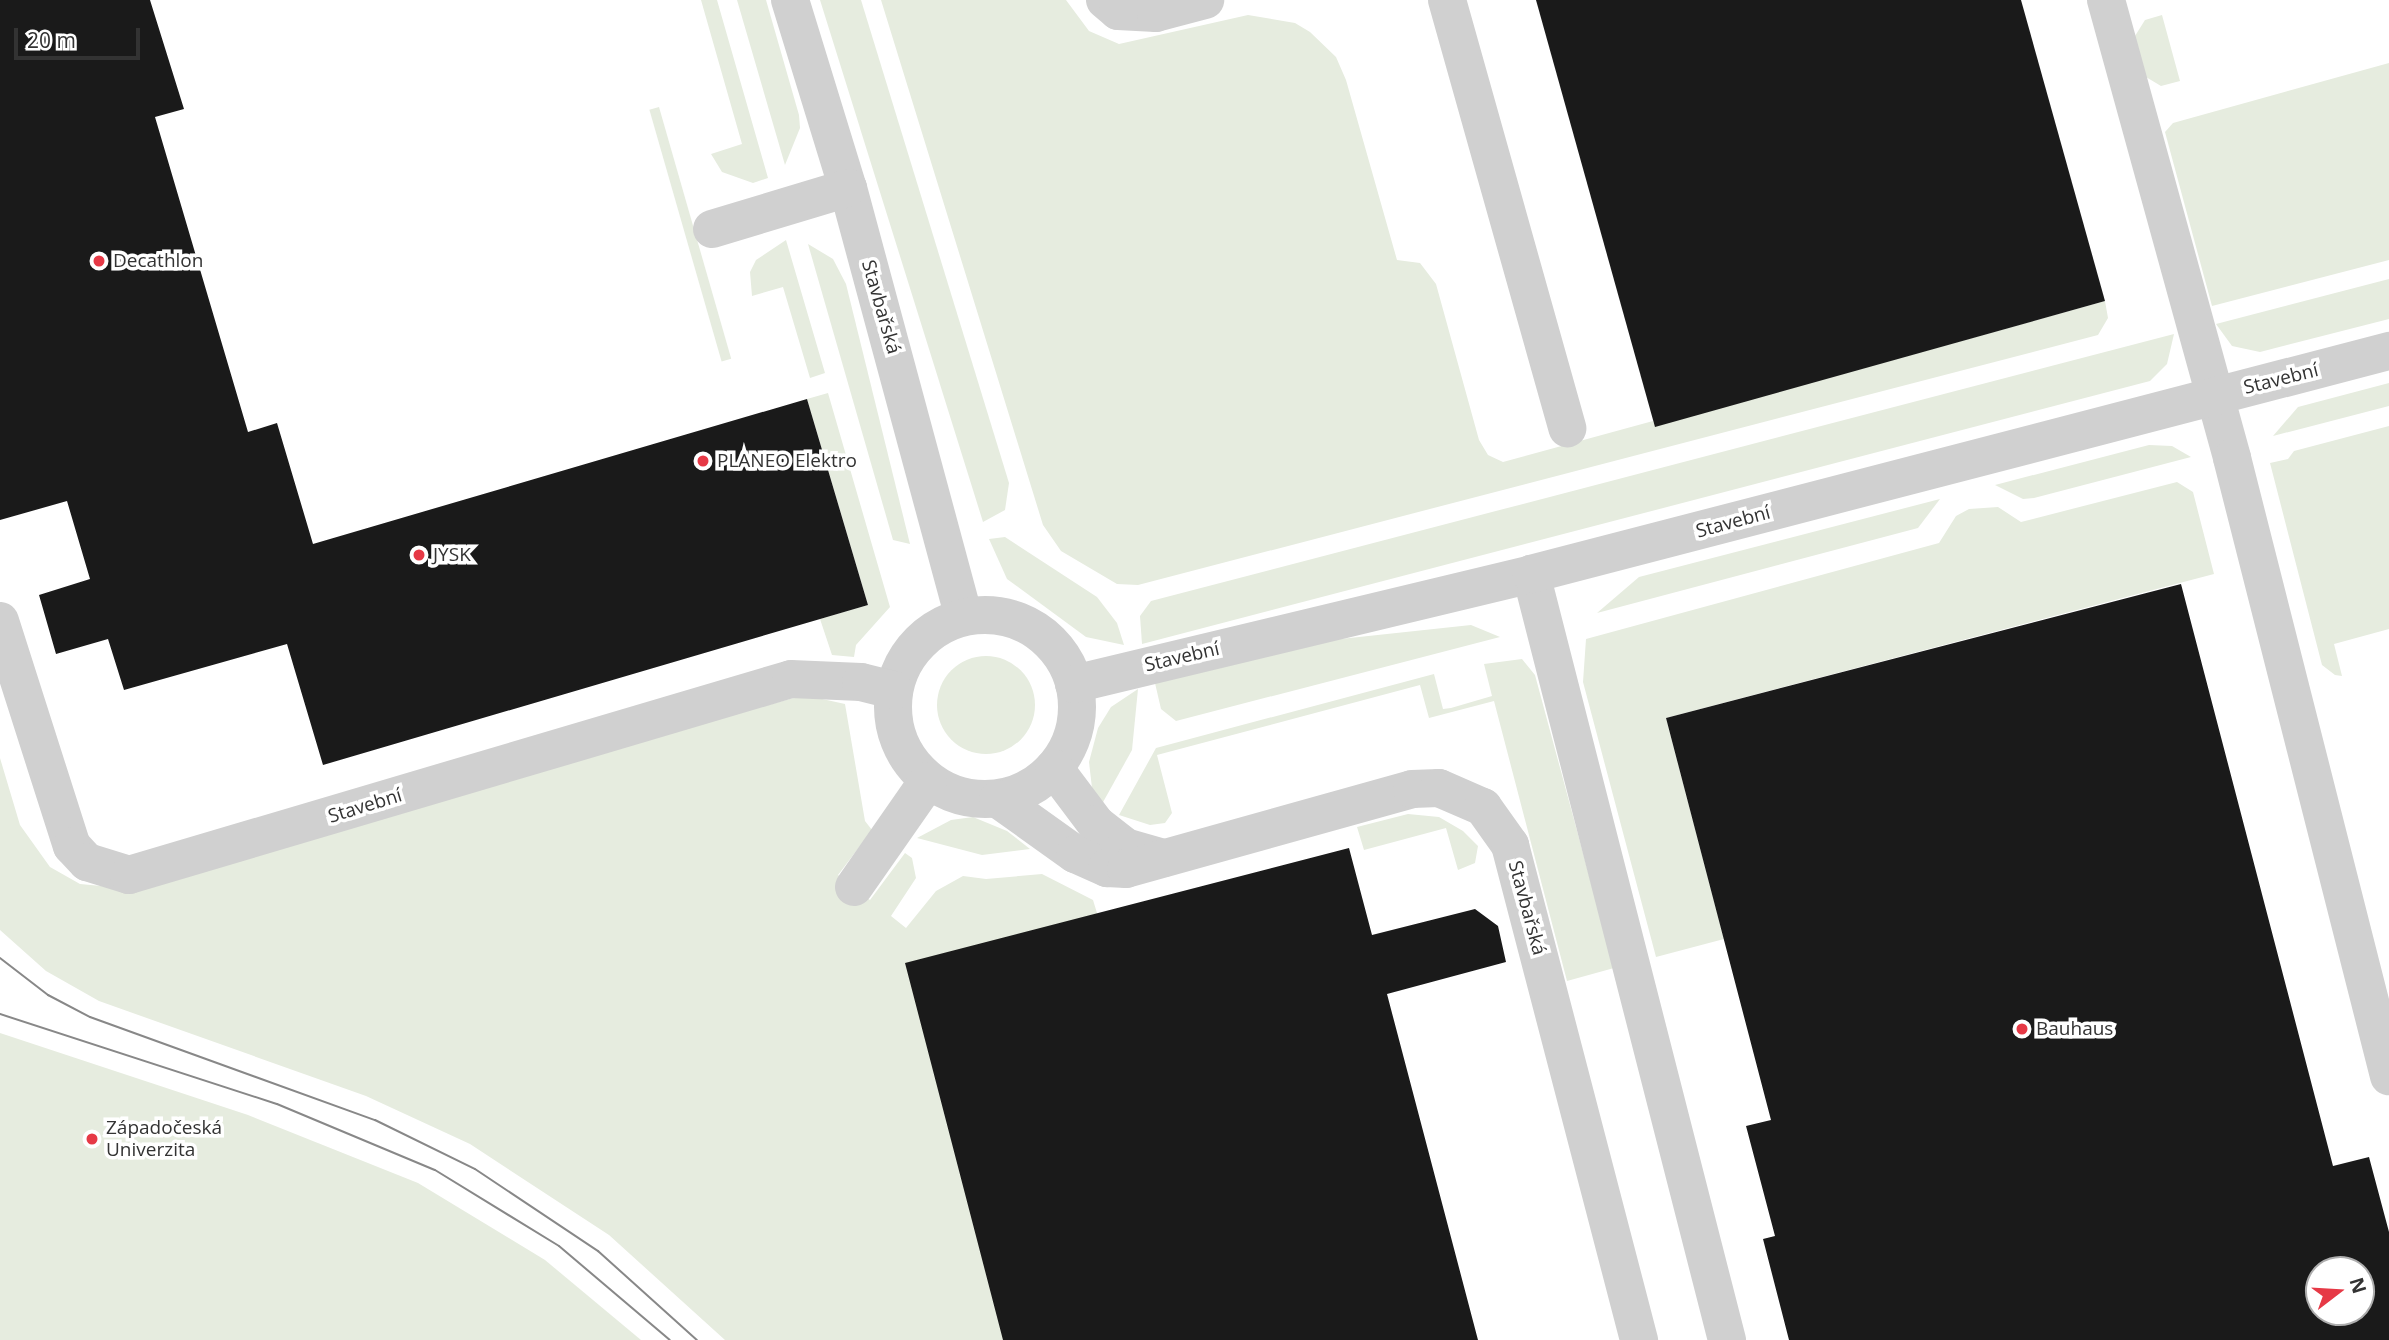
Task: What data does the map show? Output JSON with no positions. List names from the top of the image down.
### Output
{
  "streets": {
    "street": ["Stavbařská", "Stavební"]
  },
  "crossings": [
    ["Stavbařská", "Stavební"]
  ],
  "places": [
    "Decathlon",
    "PLANEO Elektro",
    "JYSK",
    "Bauhaus",
    "Západočeská Univerzita"
  ],
  "scale_bar": "20 m",
  "north": "right"
}
